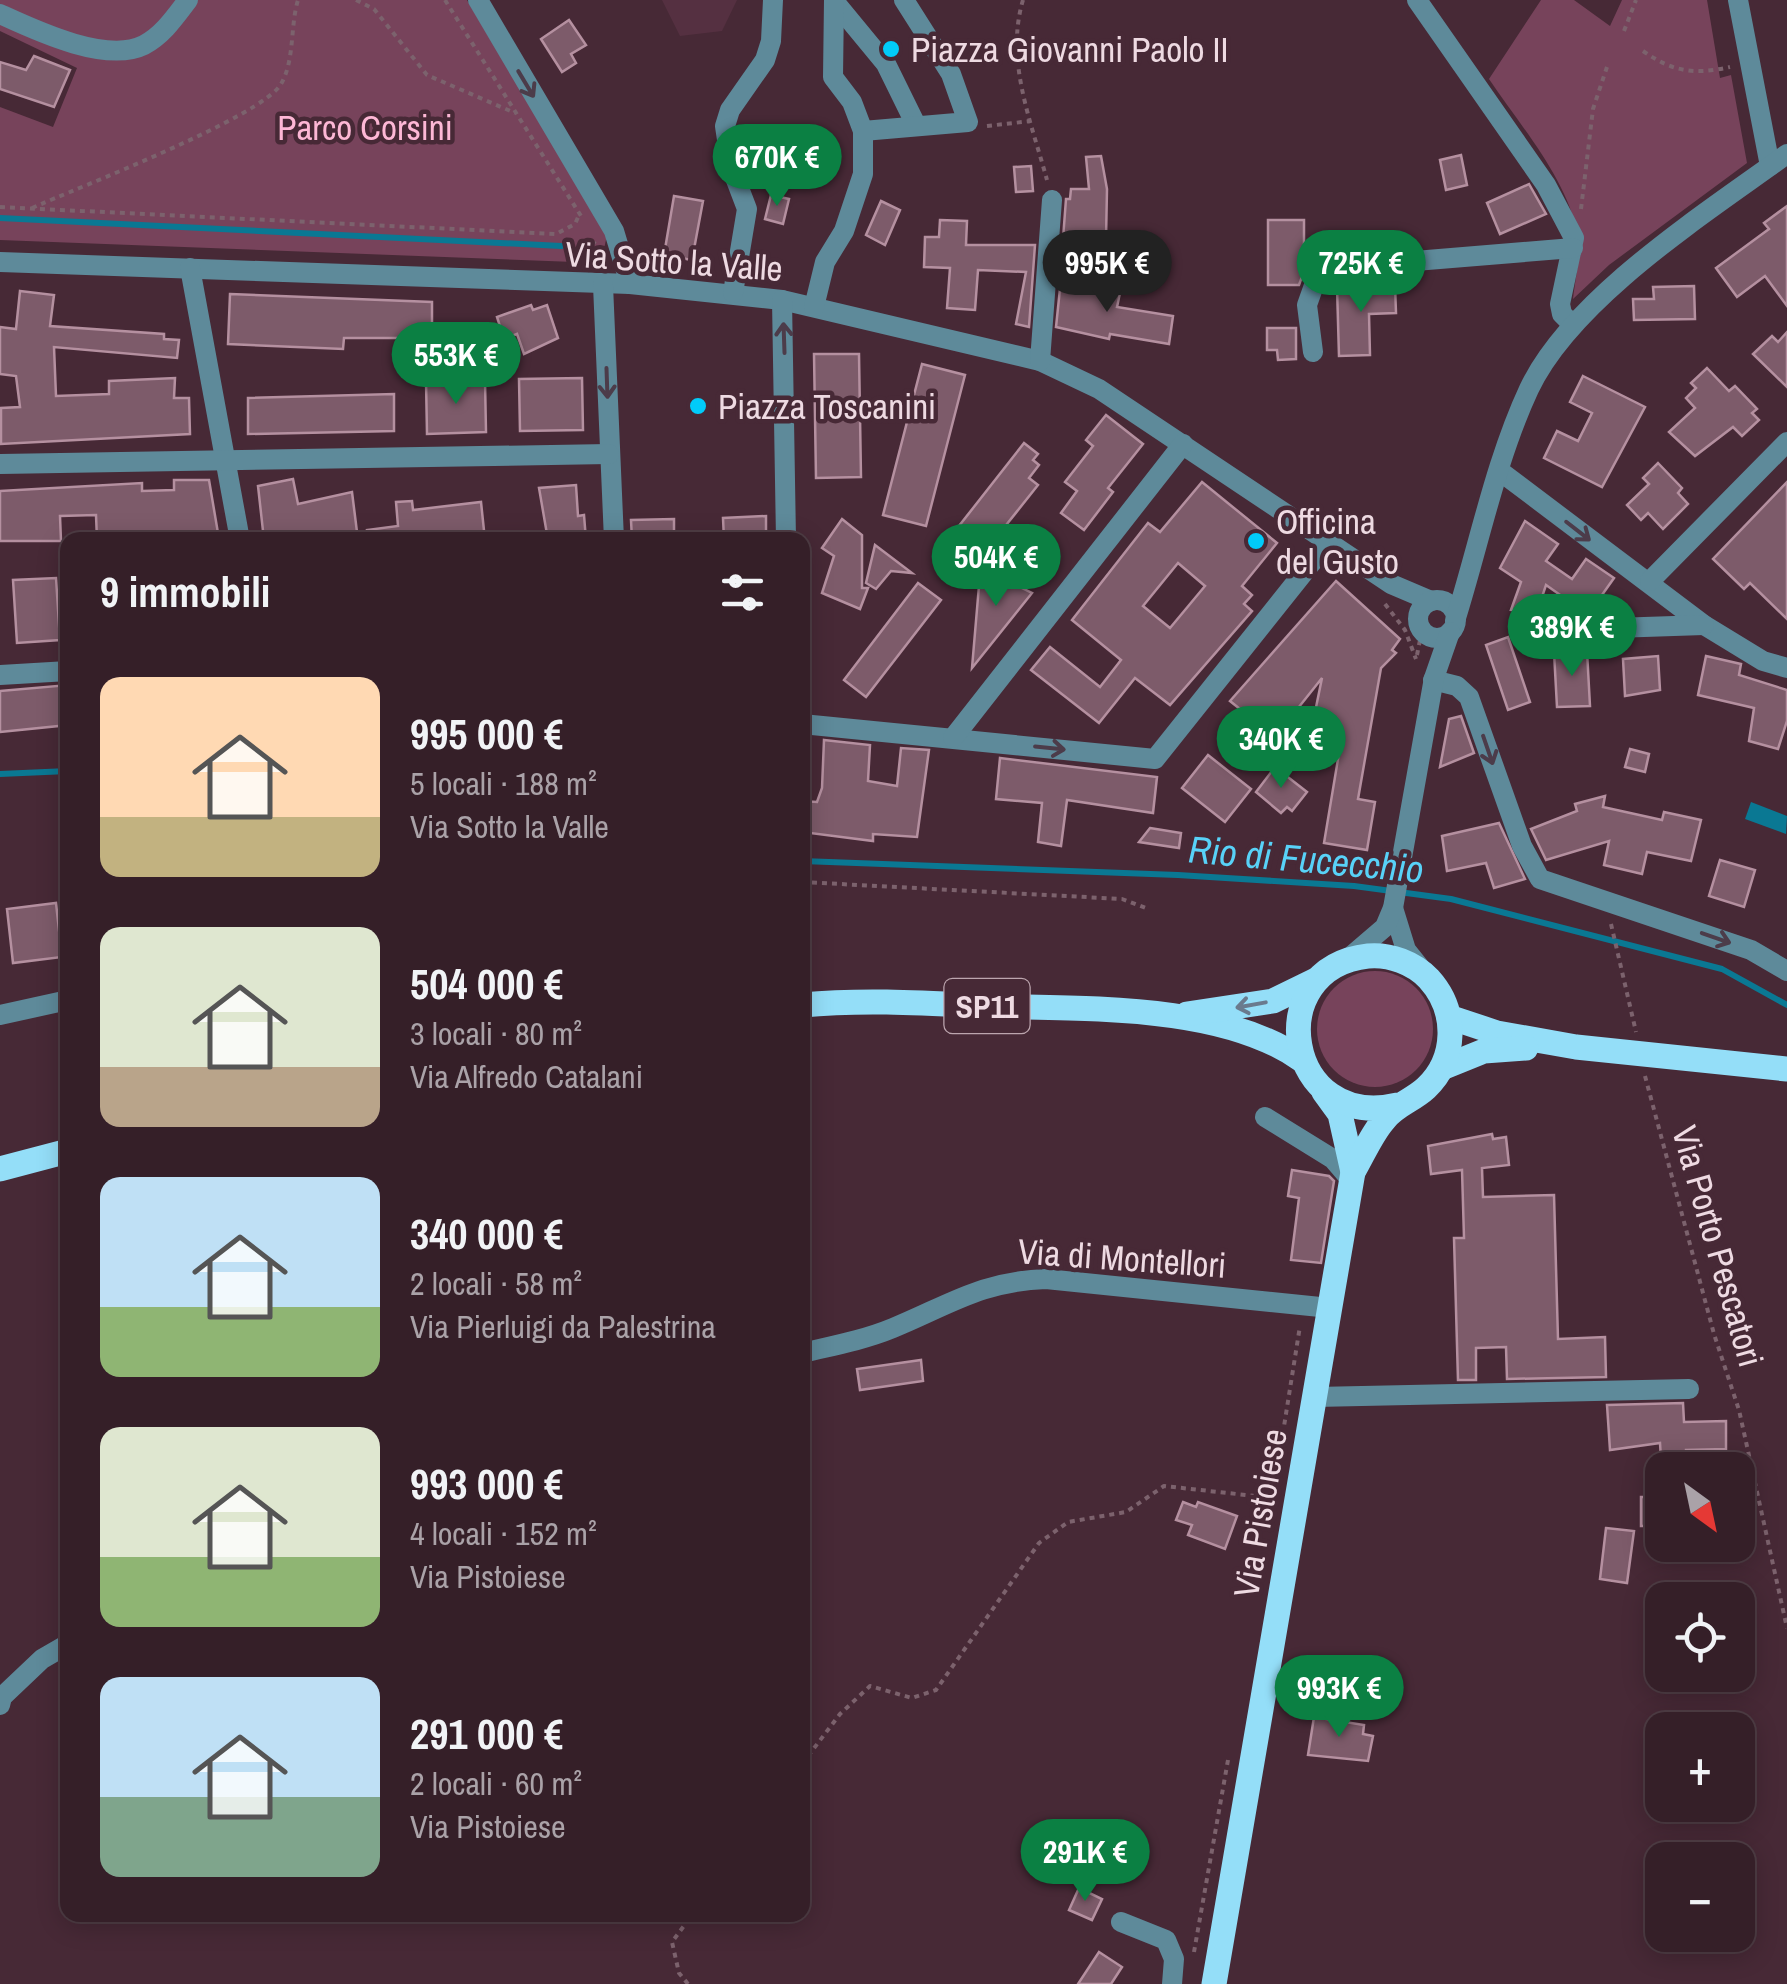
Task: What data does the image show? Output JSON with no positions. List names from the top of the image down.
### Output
{
  "streets": {
    "main road": ["SP11", "Via Pistoiese"],
    "street": ["Via Sotto la Valle", "Via di Montellori"],
    "path": ["Via Porto Pescatori"]
  },
  "crossings": [
    ["SP11", "Via Pistoiese"],
    ["Via di Montellori", "Via Pistoiese"]
  ],
  "water": ["Rio di Fucecchio"],
  "parks": ["Parco Corsini"],
  "places": ["Piazza Giovanni Paolo II", "Piazza Toscanini", "Officina del Gusto"],
  "north": "bottom right",
  "page": {
    "price": [
      "670K €",
      "995K €",
      "725K €",
      "553K €",
      "504K €",
      "389K €",
      "340K €",
      "993K €",
      "291K €"
    ],
    "heading": "9 immobili",
    "list": [
      {
        "name": "995 000 €",
        "note": "5 locali · 188 m² · Via Sotto la Valle"
      },
      {
        "name": "504 000 €",
        "note": "3 locali · 80 m² · Via Alfredo Catalani"
      },
      {
        "name": "340 000 €",
        "note": "2 locali · 58 m² · Via Pierluigi da Palestrina"
      },
      {
        "name": "993 000 €",
        "note": "4 locali · 152 m² · Via Pistoiese"
      },
      {
        "name": "291 000 €",
        "note": "2 locali · 60 m² · Via Pistoiese"
      }
    ],
    "map_buttons": ["+", "−"]
  }
}
